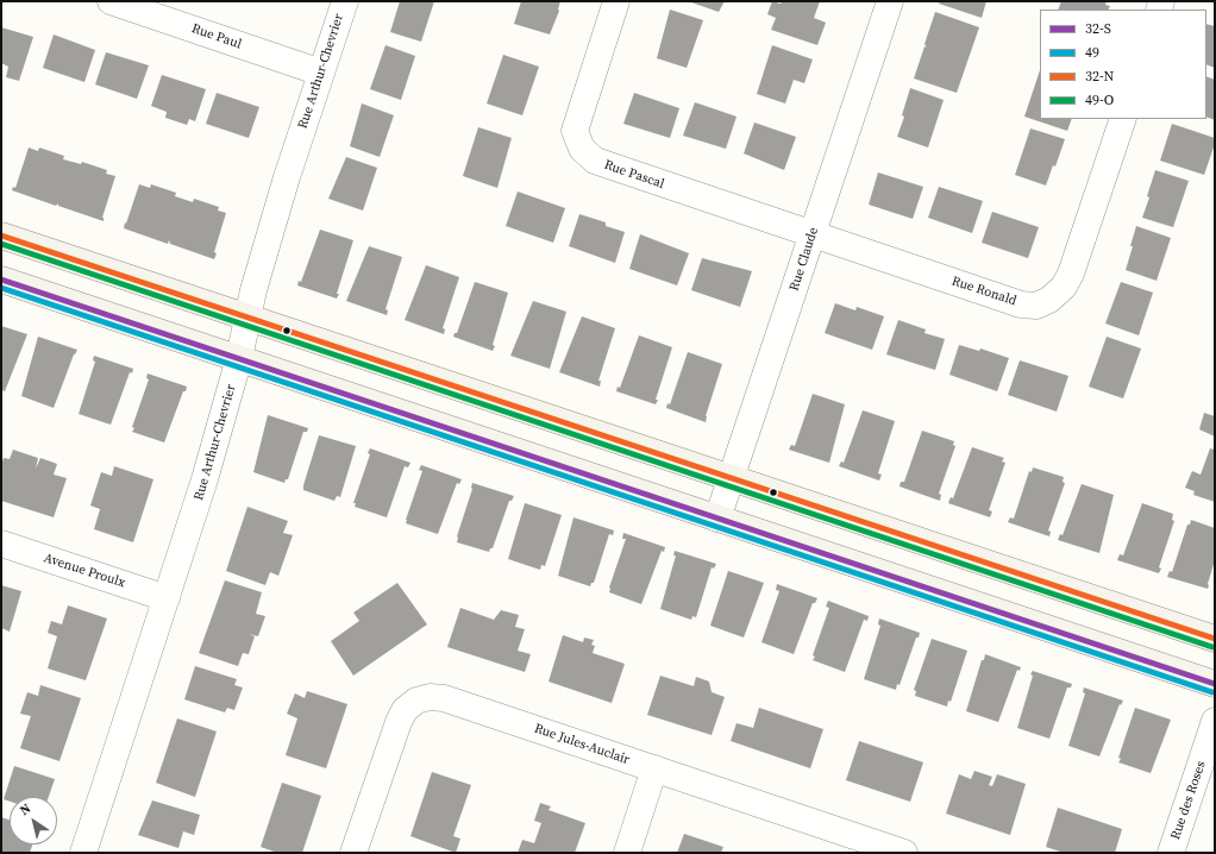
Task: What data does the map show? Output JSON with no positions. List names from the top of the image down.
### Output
{
  "streets": {
    "street": [
      "Rue Paul",
      "Rue Arthur-Chevrier",
      "Rue Pascal",
      "Rue Claude",
      "Rue Ronald",
      "Avenue Proulx",
      "Rue Jules-Auclair",
      "Rue des Roses"
    ]
  },
  "crossings": [
    ["Rue Paul", "Rue Arthur-Chevrier"],
    ["Rue Arthur-Chevrier", "Avenue Proulx"],
    ["Rue Pascal", "Rue Claude"],
    ["Rue Pascal", "Rue Ronald"],
    ["Rue Claude", "Rue Ronald"]
  ],
  "lines": [
    "transit line 32-N",
    "transit line 49-O",
    "transit line 32-S",
    "transit line 49"
  ],
  "legend": [
    "32-S",
    "49",
    "32-N",
    "49-O"
  ],
  "north": "top left"
}
